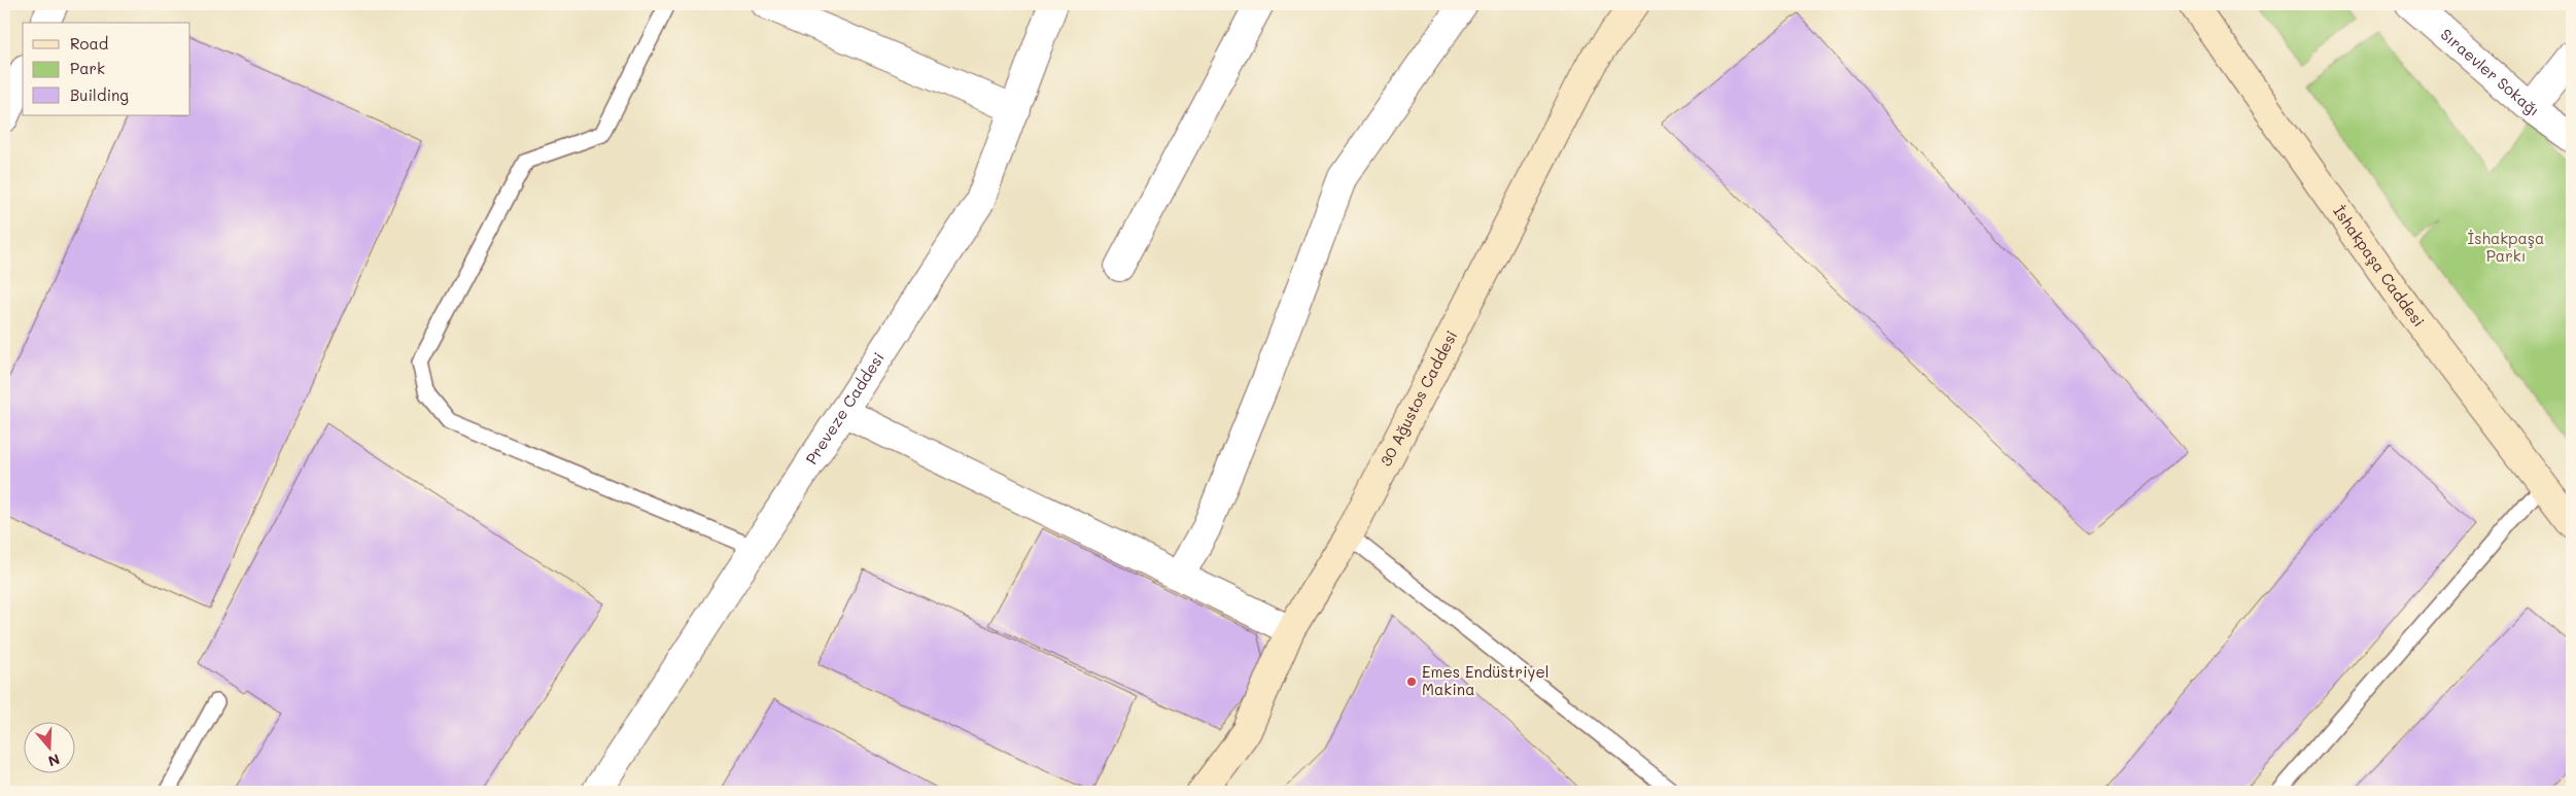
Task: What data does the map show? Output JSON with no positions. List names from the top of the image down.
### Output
{
  "streets": {
    "street": [
      "Sıraevler Sokağı",
      "İshakpaşa Caddesi",
      "30 Ağustos Caddesi",
      "Preveze Caddesi"
    ]
  },
  "parks": ["İshakpaşa Parkı"],
  "places": ["Emes Endüstriyel Makina"],
  "legend": ["Road", "Park", "Building"],
  "north": "bottom"
}
